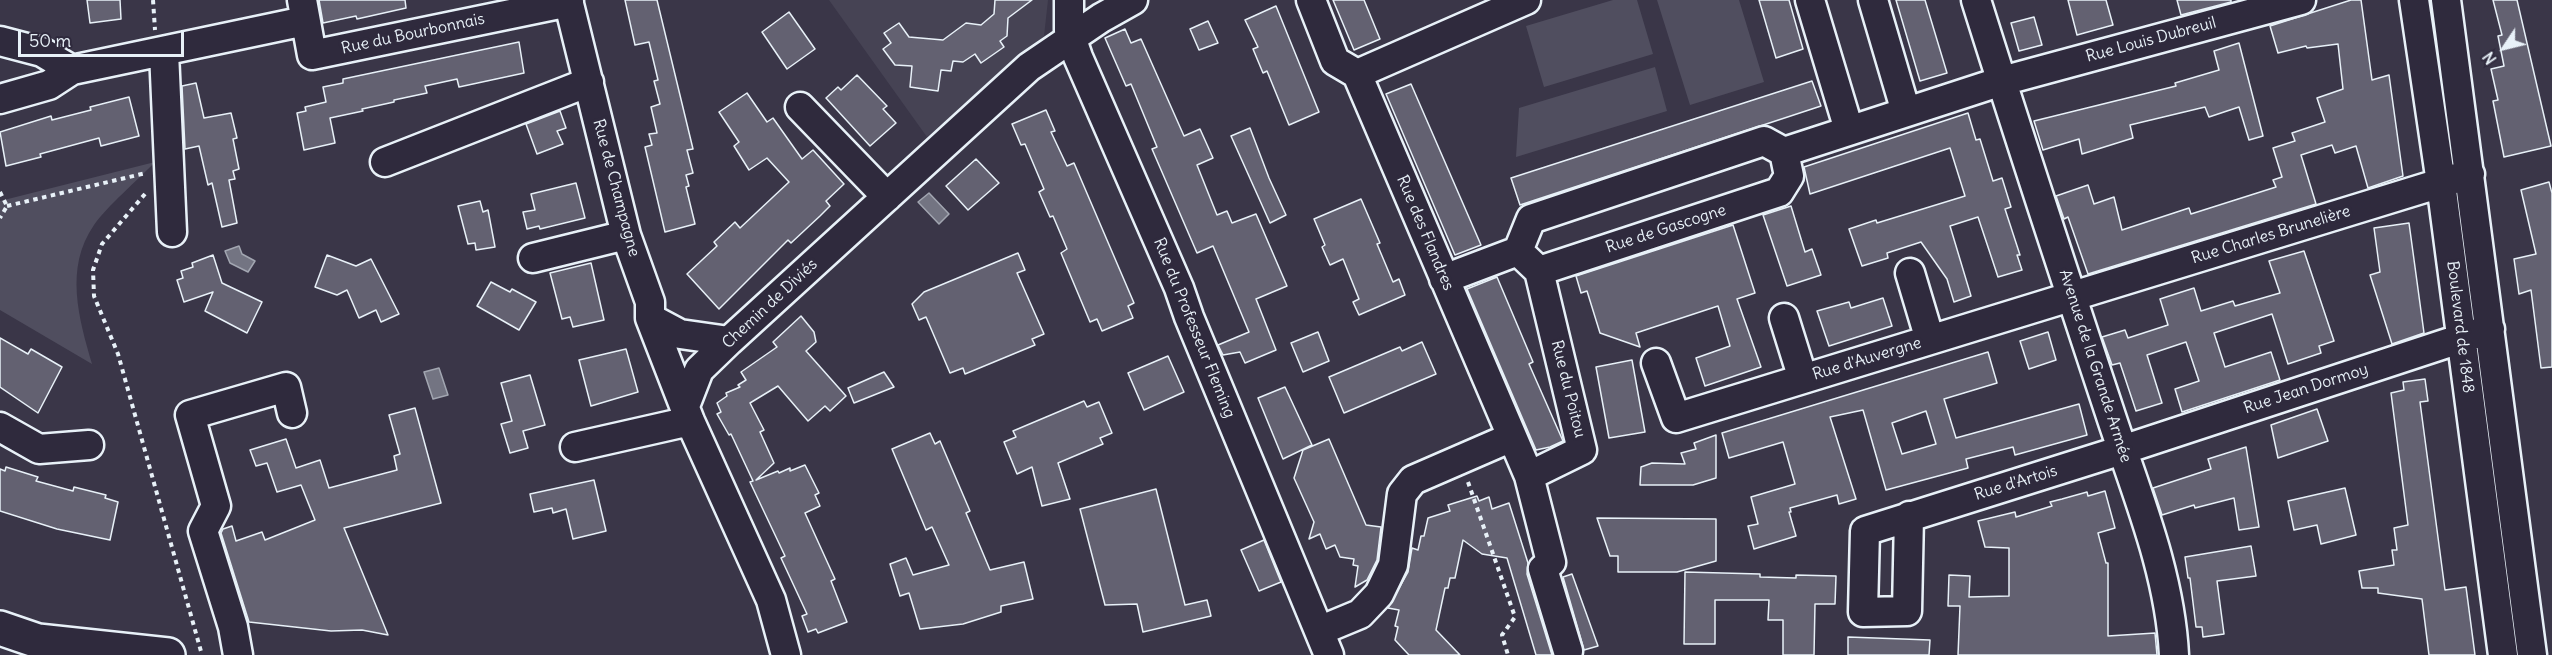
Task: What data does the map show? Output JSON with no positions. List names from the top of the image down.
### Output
{
  "streets": {
    "street": [
      "Rue du Bourbonnais",
      "Rue Louis Dubreuil",
      "Rue de Champagne",
      "Rue de Gascogne",
      "Rue des Flandres",
      "Rue Charles Brunelière",
      "Chemin de Diviés",
      "Boulevard de 1848",
      "Rue du Professeur Fleming",
      "Rue d'Auvergne",
      "Avenue de la Grande Armée",
      "Rue du Poitou",
      "Rue Jean Dormoy",
      "Rue d'Artois"
    ]
  },
  "crossings": [
    ["Rue du Bourbonnais", "Rue de Champagne"],
    ["Rue Louis Dubreuil", "Avenue de la Grande Armée"],
    ["Rue de Champagne", "Chemin de Diviés"],
    ["Rue de Gascogne", "Rue du Poitou"],
    ["Rue des Flandres", "Rue du Poitou"],
    ["Rue Charles Brunelière", "Boulevard de 1848"],
    ["Rue Charles Brunelière", "Rue d'Auvergne"],
    ["Rue Charles Brunelière", "Avenue de la Grande Armée"],
    ["Chemin de Diviés", "Rue du Professeur Fleming"],
    ["Boulevard de 1848", "Rue Jean Dormoy"],
    ["Rue d'Auvergne", "Avenue de la Grande Armée"],
    ["Avenue de la Grande Armée", "Rue Jean Dormoy"],
    ["Avenue de la Grande Armée", "Rue d'Artois"],
    ["Rue Jean Dormoy", "Rue d'Artois"]
  ],
  "scale_bar": "50 m",
  "north": "bottom left"
}
